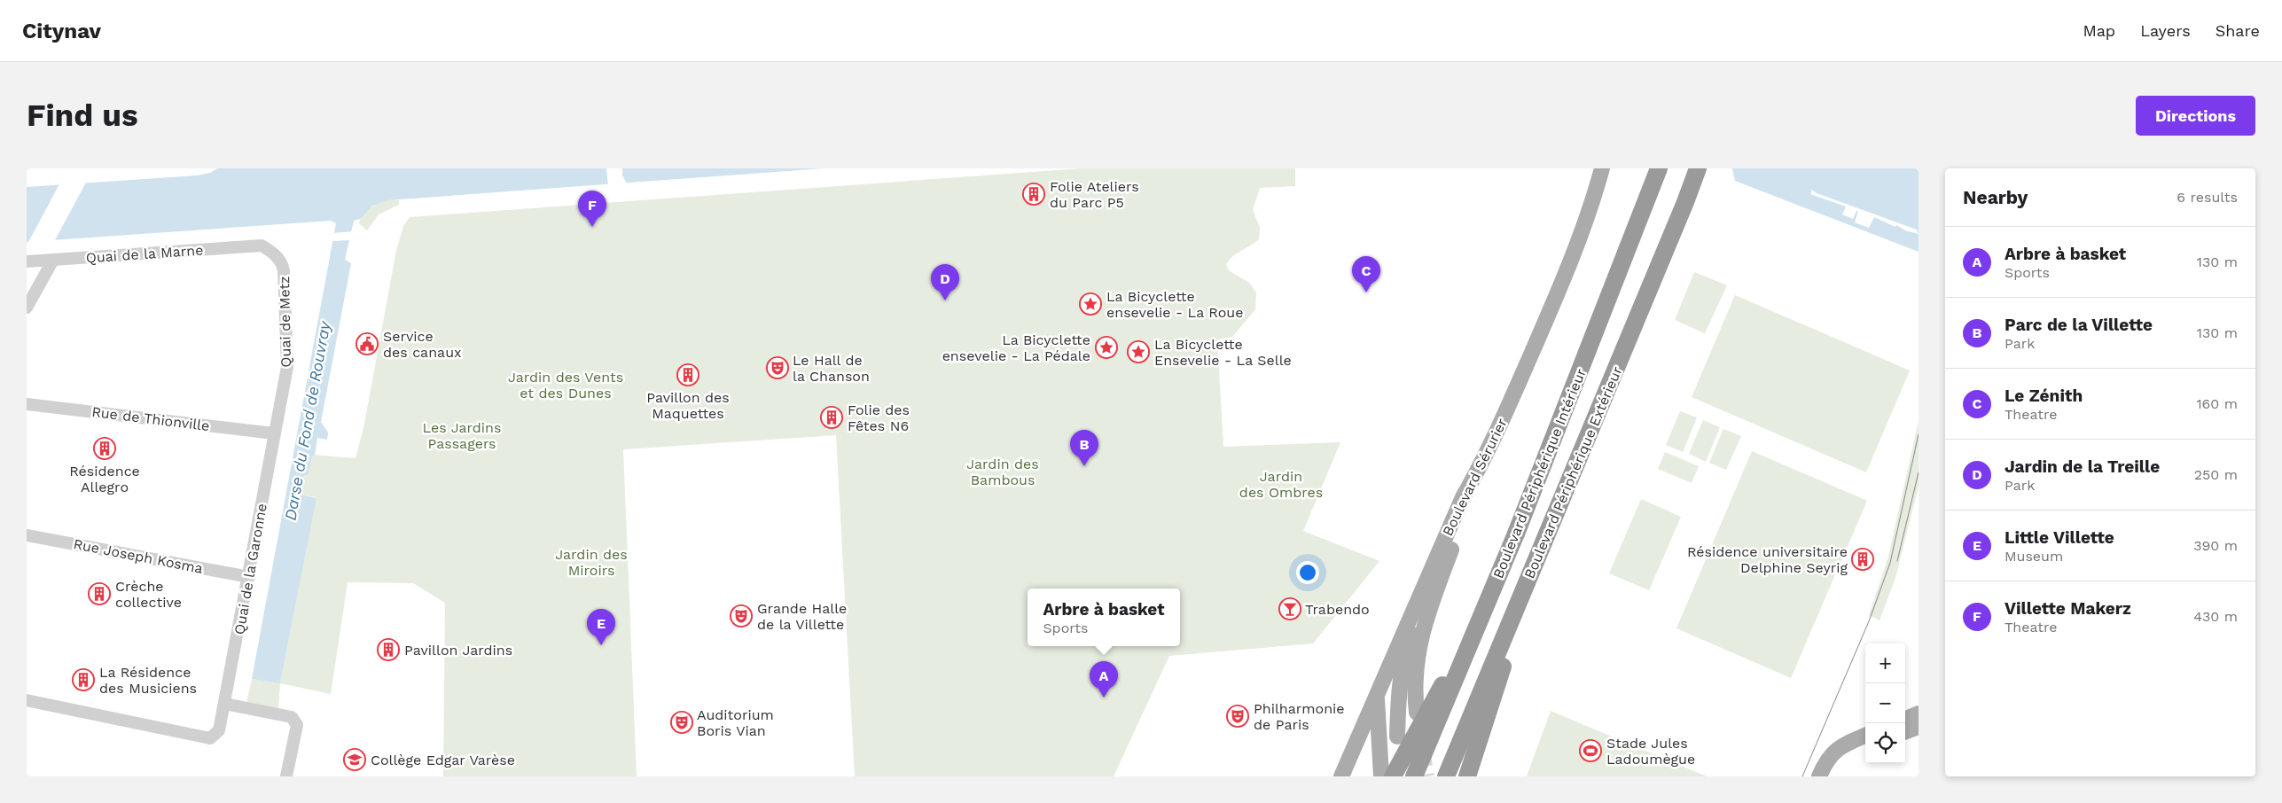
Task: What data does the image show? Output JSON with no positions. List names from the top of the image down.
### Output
{
  "streets": {
    "highway": ["Boulevard Périphérique Extérieur", "Boulevard Périphérique Intérieur"],
    "main road": ["Boulevard Sérurier"],
    "street": [
      "Quai de la Marne",
      "Quai de Metz",
      "Rue de Thionville",
      "Rue Joseph Kosma",
      "Quai de la Garonne"
    ]
  },
  "crossings": [
    ["Quai de la Marne", "Quai de Metz"],
    ["Quai de Metz", "Rue de Thionville"],
    ["Quai de Metz", "Quai de la Garonne"],
    ["Rue de Thionville", "Quai de la Garonne"],
    ["Rue Joseph Kosma", "Quai de la Garonne"]
  ],
  "water": ["Darse du Fond de Rouvray"],
  "parks": [
    "Jardin des Vents et des Dunes",
    "Les Jardins Passagers",
    "Jardin des Bambous",
    "Jardin des Ombres",
    "Jardin des Miroirs"
  ],
  "places": {
    "building": [
      "Folie Ateliers du Parc P5",
      "Pavillon des Maquettes",
      "Folie des Fêtes N6",
      "Résidence Allegro",
      "Résidence universitaire Delphine Seyrig",
      "Crèche collective",
      "Pavillon Jardins",
      "La Résidence des Musiciens"
    ],
    "place": ["La Bicyclette ensevelie - La Roue", "La Bicyclette ensevelie - La Pédale", "La Bicyclette Ensevelie - La Selle"],
    "public building": ["Service des canaux"],
    "theatre": [
      "Le Hall de la Chanson",
      "Grande Halle de la Villette",
      "Philharmonie de Paris",
      "Auditorium Boris Vian"
    ],
    "bar": ["Trabendo"],
    "sports": ["Stade Jules Ladoumègue"],
    "school or university": ["Collège Edgar Varèse"]
  },
  "page": {
    "header": "Citynav",
    "nav": ["Map", "Layers", "Share"],
    "buttons": "Directions",
    "title": "Find us",
    "heading": ["Nearby", "6 results"],
    "pins": [
      "F",
      "C",
      "D",
      "B",
      "E",
      "A"
    ],
    "list": [
      {
        "mark": "A",
        "name": "Arbre à basket",
        "note": "Sports",
        "value": "130 m"
      },
      {
        "mark": "B",
        "name": "Parc de la Villette",
        "note": "Park",
        "value": "130 m"
      },
      {
        "mark": "C",
        "name": "Le Zénith",
        "note": "Theatre",
        "value": "160 m"
      },
      {
        "mark": "D",
        "name": "Jardin de la Treille",
        "note": "Park",
        "value": "250 m"
      },
      {
        "mark": "E",
        "name": "Little Villette",
        "note": "Museum",
        "value": "390 m"
      },
      {
        "mark": "F",
        "name": "Villette Makerz",
        "note": "Theatre",
        "value": "430 m"
      }
    ],
    "popup": ["Arbre à basket", "Sports"],
    "map_buttons": ["+", "−"]
  }
}
